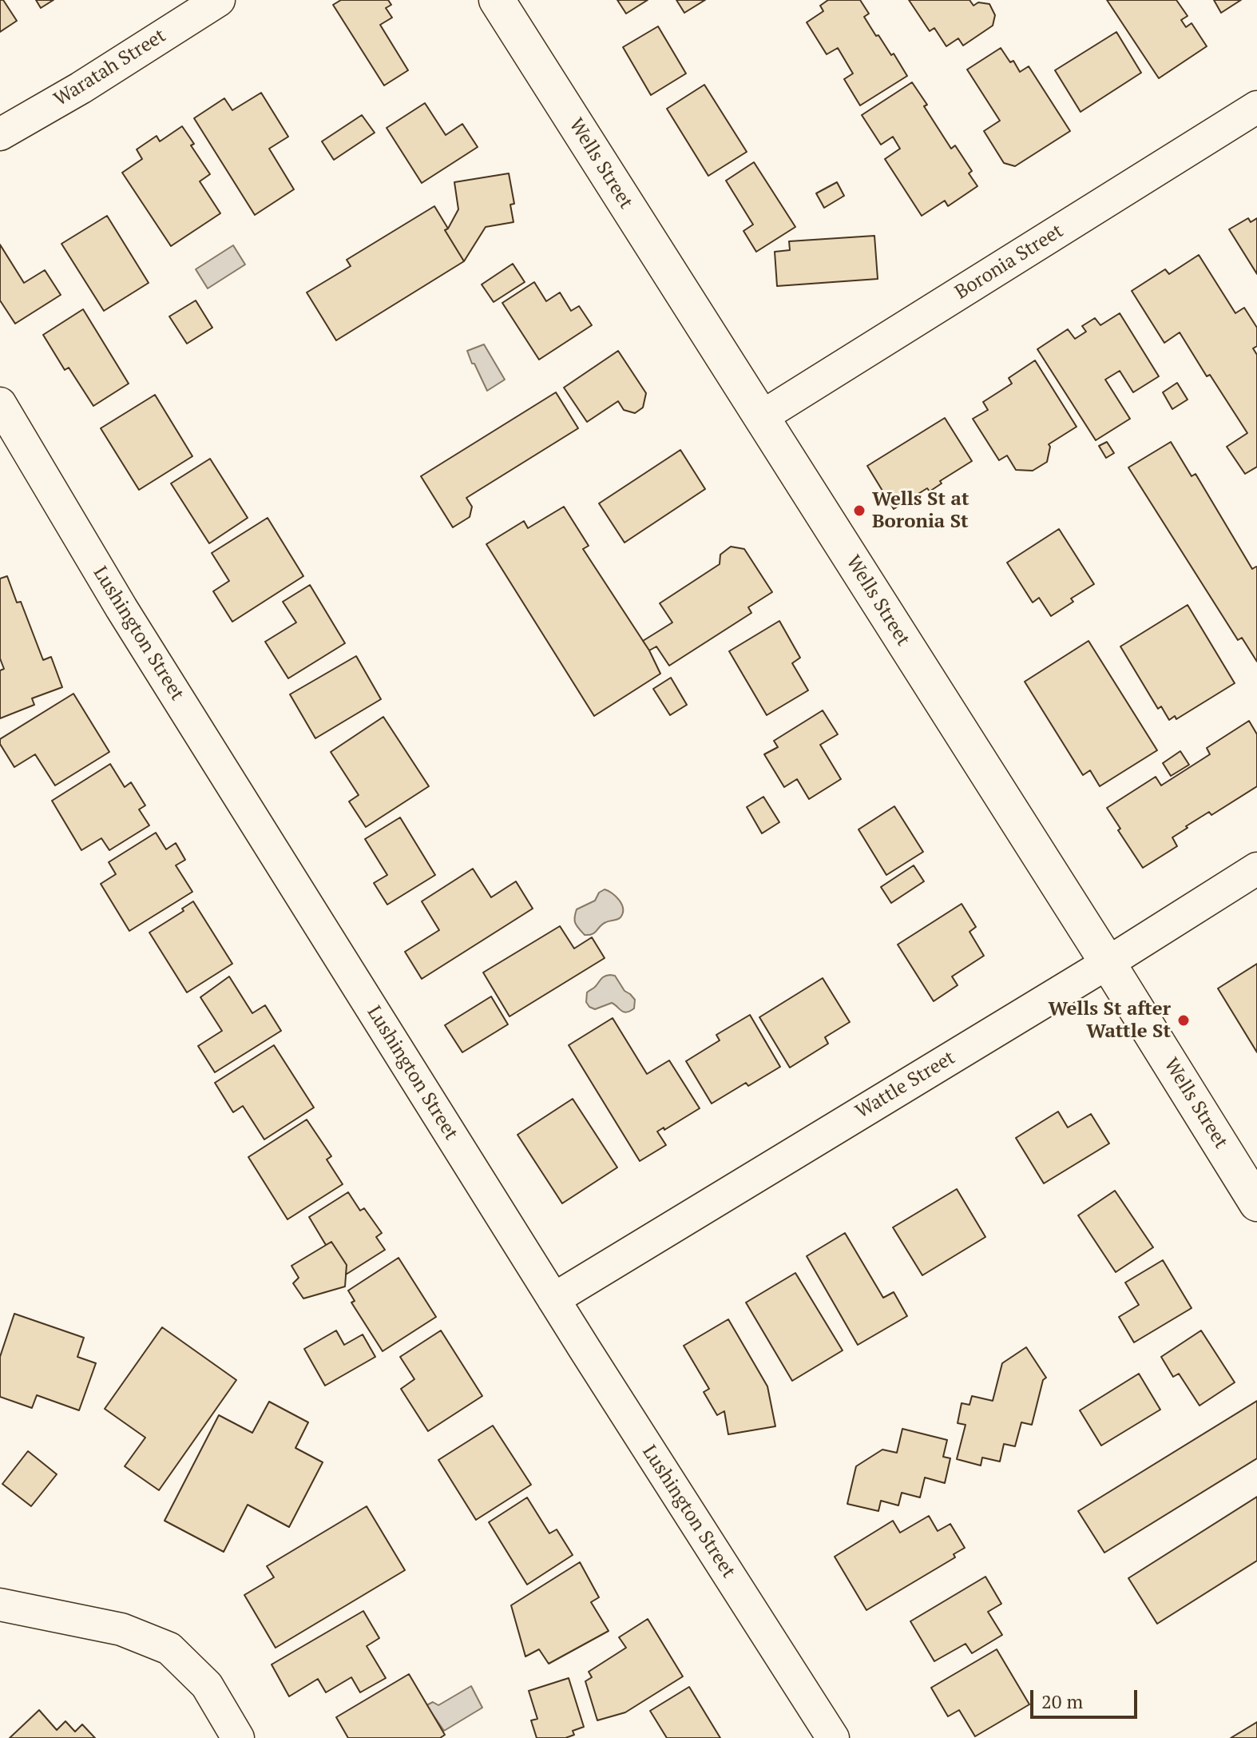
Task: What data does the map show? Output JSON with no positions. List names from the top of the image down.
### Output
{
  "streets": {
    "street": [
      "Waratah Street",
      "Wells Street",
      "Boronia Street",
      "Lushington Street",
      "Wattle Street"
    ]
  },
  "crossings": [
    ["Wells Street", "Boronia Street"],
    ["Wells Street", "Wattle Street"],
    ["Lushington Street", "Wattle Street"]
  ],
  "places": ["Wells St at Boronia St", "Wells St after Wattle St"],
  "scale_bar": "20 m"
}
